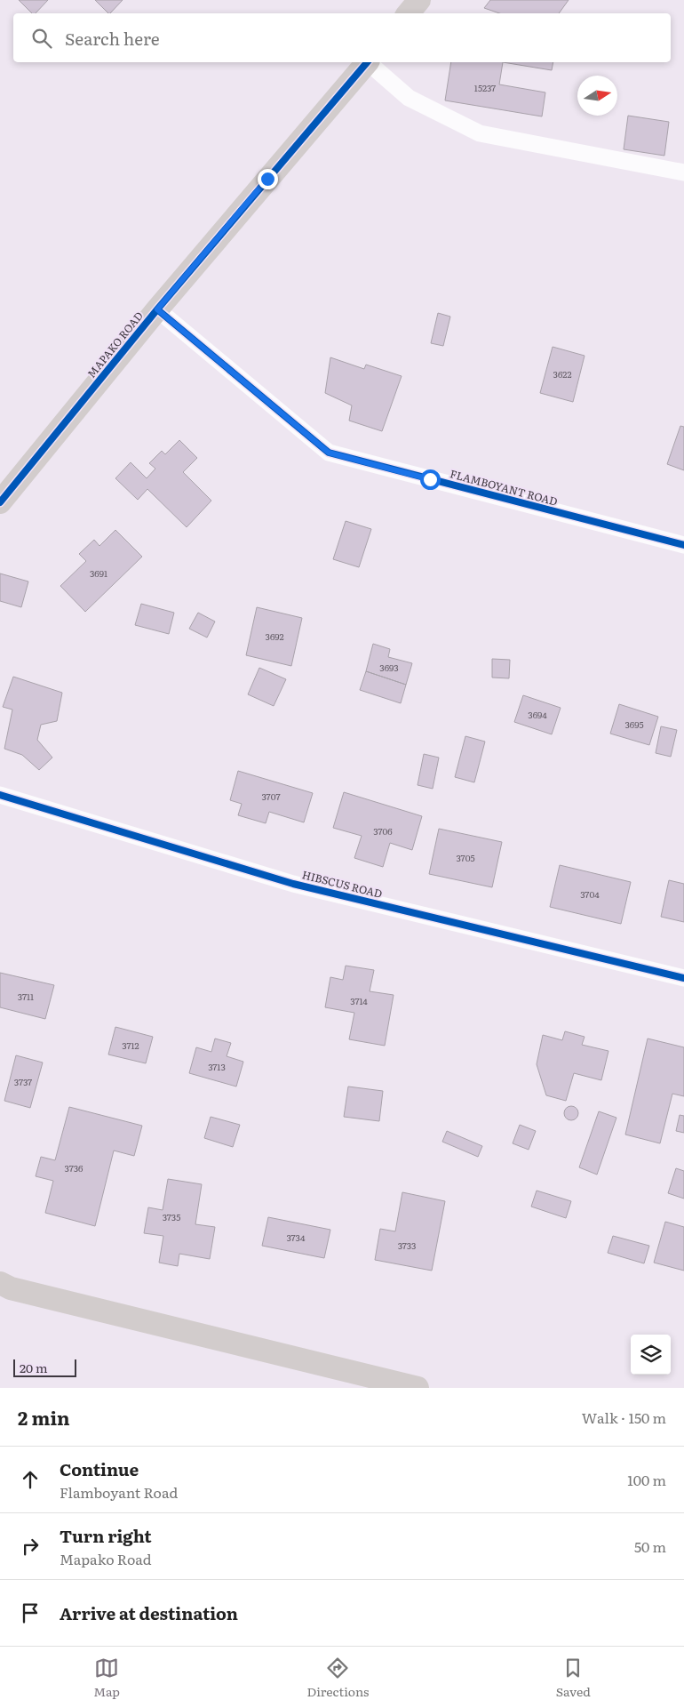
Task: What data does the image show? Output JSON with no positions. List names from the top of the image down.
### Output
{
  "streets": {
    "street": ["MAPAKO ROAD", "FLAMBOYANT ROAD", "HIBSCUS ROAD"]
  },
  "crossings": [
    ["MAPAKO ROAD", "FLAMBOYANT ROAD"]
  ],
  "house_numbers": [
    "15237",
    "3622",
    "3691",
    "3692",
    "3693",
    "3694",
    "3695",
    "3707",
    "3706",
    "3705",
    "3704",
    "3711",
    "3714",
    "3712",
    "3713",
    "3737",
    "3736",
    "3735",
    "3734",
    "3733"
  ],
  "scale_bar": "20 m",
  "north": "right",
  "page": {
    "search": "Search here",
    "scale": "20 m",
    "heading": ["2 min", "Walk · 150 m"],
    "list": [
      ["Continue", "Flamboyant Road", "100 m"],
      ["Turn right", "Mapako Road", "50 m"],
      "Arrive at destination"
    ],
    "nav": ["Map", "Directions", "Saved"]
  }
}
